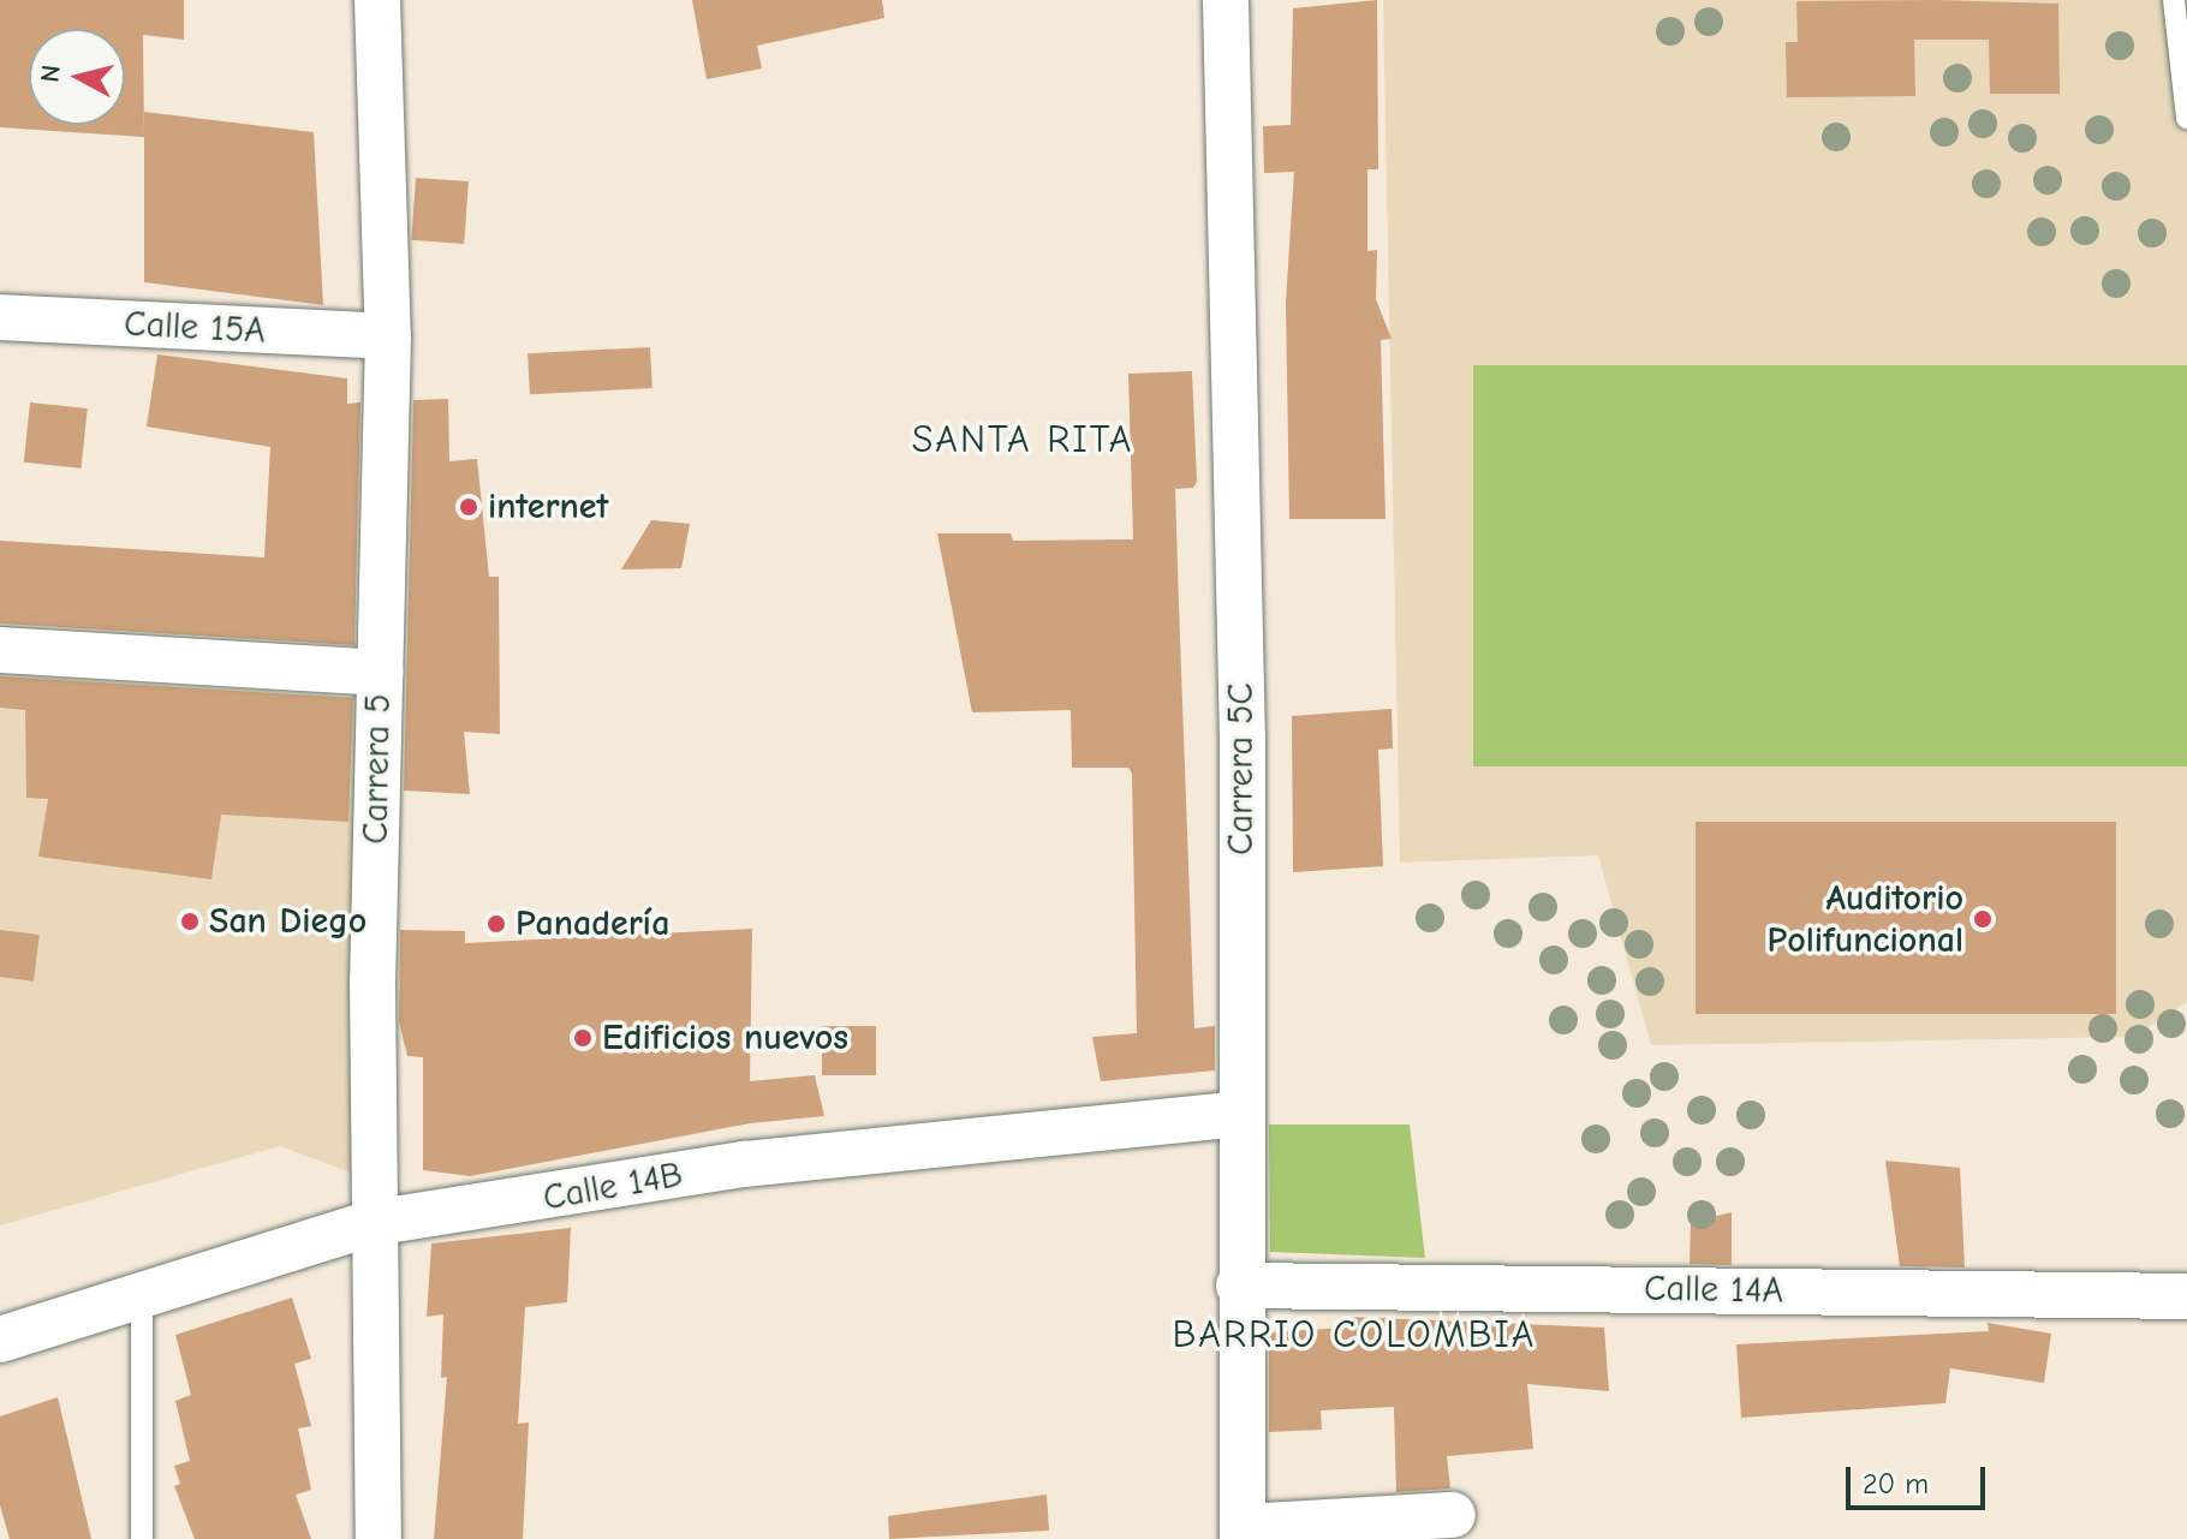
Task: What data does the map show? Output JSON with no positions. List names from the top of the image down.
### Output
{
  "streets": {
    "street": [
      "Calle 15A",
      "Carrera 5",
      "Carrera 5C",
      "Calle 14B",
      "Calle 14A"
    ]
  },
  "crossings": [
    ["Calle 15A", "Carrera 5"],
    ["Carrera 5", "Calle 14B"],
    ["Carrera 5C", "Calle 14B"],
    ["Carrera 5C", "Calle 14A"]
  ],
  "districts": ["SANTA RITA", "BARRIO COLOMBIA"],
  "places": [
    "internet",
    "Auditorio Polifuncional",
    "San Diego",
    "Panadería",
    "Edificios nuevos"
  ],
  "scale_bar": "20 m",
  "north": "left"
}
